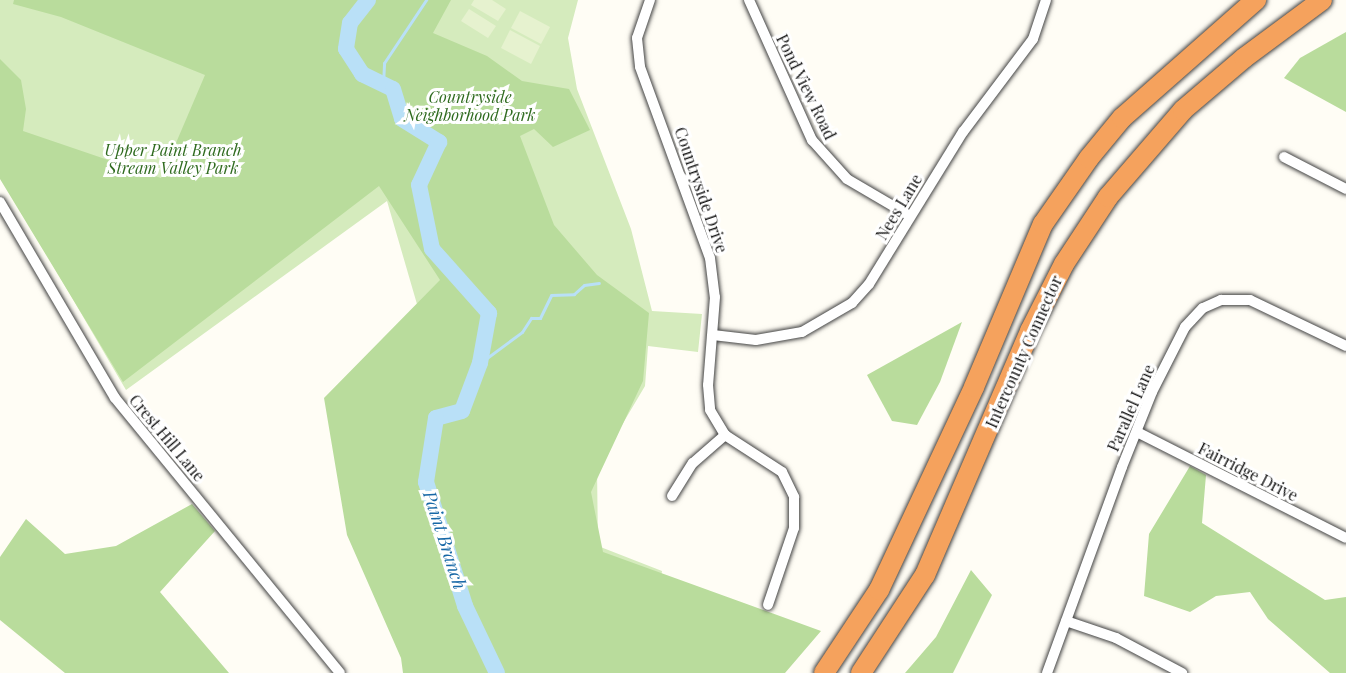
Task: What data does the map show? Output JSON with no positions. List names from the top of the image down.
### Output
{
  "streets": {
    "highway": ["Intercounty Connector"],
    "street": [
      "Pond View Road",
      "Countryside Drive",
      "Nees Lane",
      "Parallel Lane",
      "Crest Hill Lane",
      "Fairridge Drive"
    ]
  },
  "crossings": [
    ["Pond View Road", "Nees Lane"],
    ["Countryside Drive", "Nees Lane"],
    ["Parallel Lane", "Fairridge Drive"]
  ],
  "water": ["Paint Branch"],
  "parks": ["Countryside Neighborhood Park", "Upper Paint Branch Stream Valley Park"]
}
